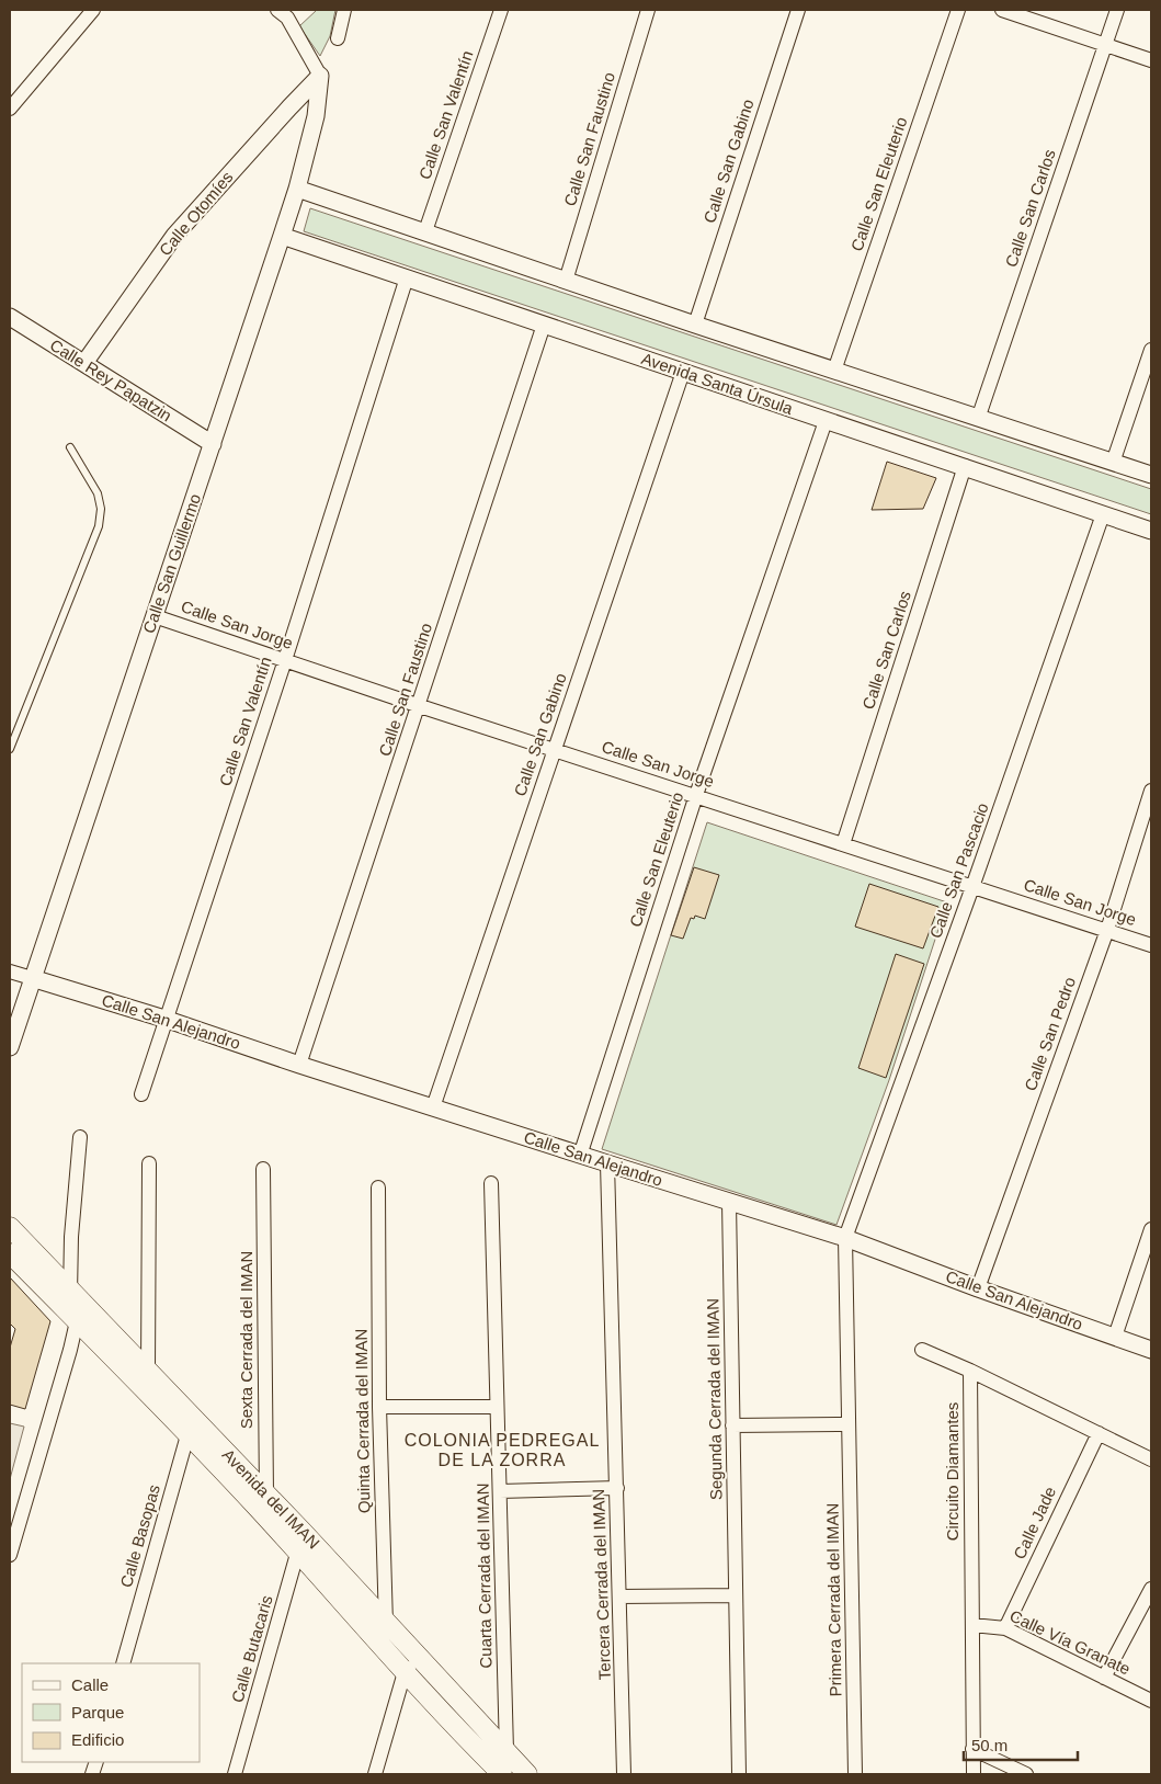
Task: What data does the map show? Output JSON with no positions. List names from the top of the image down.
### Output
{
  "streets": {
    "main road": ["Avenida del IMAN"],
    "street": [
      "Calle San Valentín",
      "Calle San Faustino",
      "Calle San Gabino",
      "Calle San Eleuterio",
      "Calle San Carlos",
      "Calle Otomíes",
      "Calle Rey Papatzin",
      "Avenida Santa Úrsula",
      "Calle San Guillermo",
      "Calle San Jorge",
      "Calle San Pascacio",
      "Calle San Alejandro",
      "Calle San Pedro",
      "Sexta Cerrada del IMAN",
      "Segunda Cerrada del IMAN",
      "Quinta Cerrada del IMAN",
      "Circuito Diamantes",
      "Calle Jade",
      "Calle Basopas",
      "Cuarta Cerrada del IMAN",
      "Tercera Cerrada del IMAN",
      "Primera Cerrada del IMAN",
      "Calle Vía Granate",
      "Calle Butacaris"
    ]
  },
  "crossings": [
    ["Calle San Valentín", "Avenida Santa Úrsula"],
    ["Calle San Valentín", "Calle San Jorge"],
    ["Calle San Valentín", "Calle San Alejandro"],
    ["Calle San Faustino", "Avenida Santa Úrsula"],
    ["Calle San Faustino", "Calle San Jorge"],
    ["Calle San Faustino", "Calle San Alejandro"],
    ["Calle San Gabino", "Avenida Santa Úrsula"],
    ["Calle San Gabino", "Calle San Jorge"],
    ["Calle San Gabino", "Calle San Alejandro"],
    ["Calle San Eleuterio", "Avenida Santa Úrsula"],
    ["Calle San Eleuterio", "Calle San Jorge"],
    ["Calle San Eleuterio", "Calle San Alejandro"],
    ["Calle San Carlos", "Avenida Santa Úrsula"],
    ["Calle San Carlos", "Calle San Jorge"],
    ["Calle Otomíes", "Calle Rey Papatzin"],
    ["Calle Otomíes", "Calle San Guillermo"],
    ["Calle Rey Papatzin", "Calle San Guillermo"],
    ["Avenida Santa Úrsula", "Calle San Guillermo"],
    ["Avenida Santa Úrsula", "Calle San Pascacio"],
    ["Calle San Guillermo", "Calle San Jorge"],
    ["Calle San Guillermo", "Calle San Alejandro"],
    ["Calle San Jorge", "Calle San Pascacio"],
    ["Calle San Jorge", "Calle San Pedro"],
    ["Calle San Pascacio", "Calle San Alejandro"],
    ["Calle San Pascacio", "Primera Cerrada del IMAN"],
    ["Calle San Alejandro", "Calle San Pedro"],
    ["Calle San Alejandro", "Segunda Cerrada del IMAN"],
    ["Calle San Alejandro", "Tercera Cerrada del IMAN"],
    ["Calle San Alejandro", "Primera Cerrada del IMAN"],
    ["Sexta Cerrada del IMAN", "Avenida del IMAN"],
    ["Quinta Cerrada del IMAN", "Avenida del IMAN"],
    ["Circuito Diamantes", "Calle Vía Granate"],
    ["Avenida del IMAN", "Calle Basopas"],
    ["Avenida del IMAN", "Cuarta Cerrada del IMAN"],
    ["Avenida del IMAN", "Calle Butacaris"],
    ["Calle Jade", "Calle Vía Granate"]
  ],
  "districts": ["COLONIA PEDREGAL DE LA ZORRA"],
  "legend": ["Calle", "Parque", "Edificio"],
  "scale_bar": "50 m"
}
